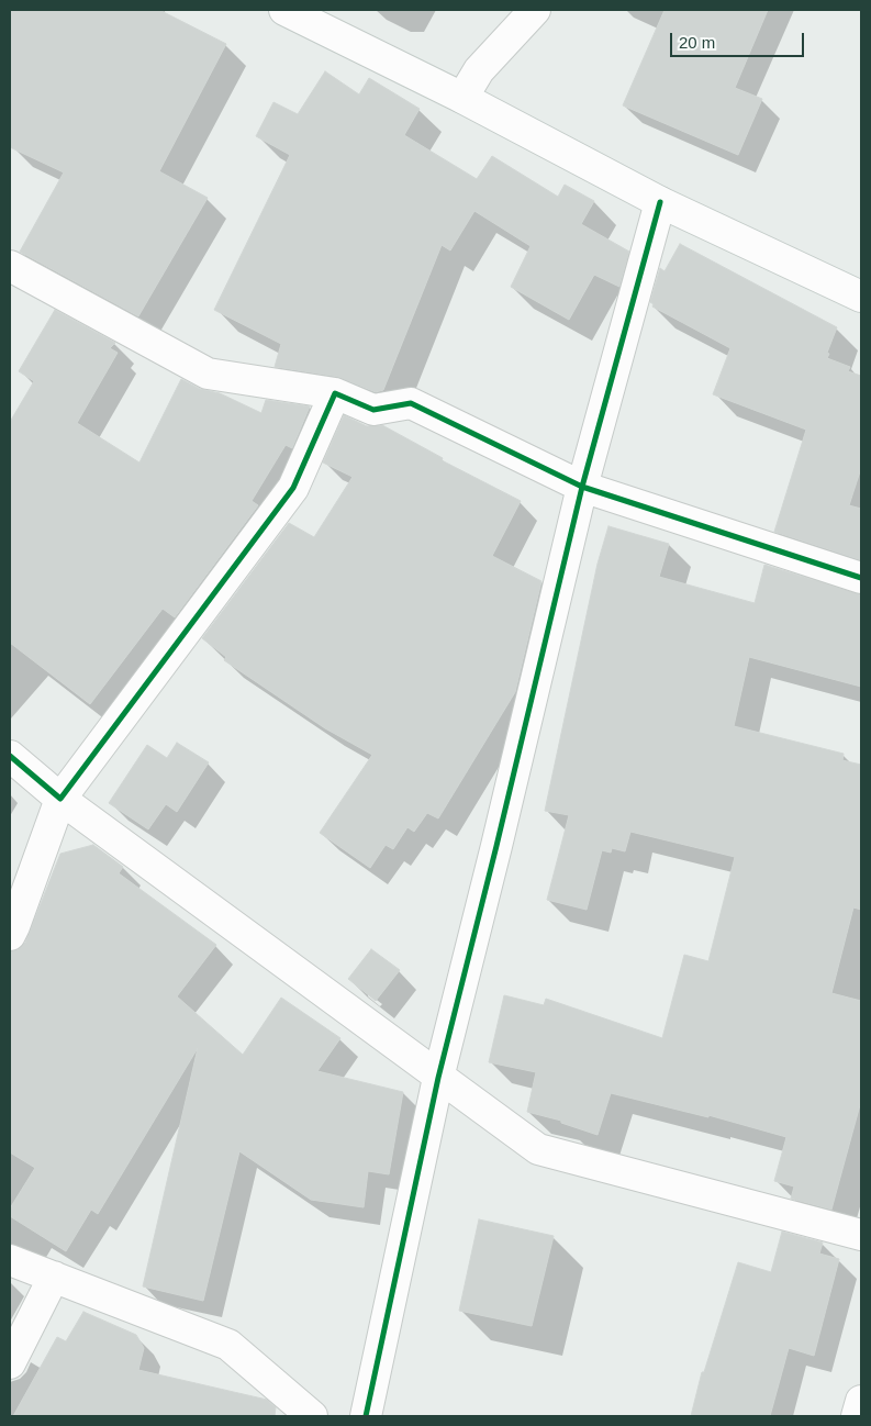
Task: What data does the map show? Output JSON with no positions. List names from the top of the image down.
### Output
{
  "scale_bar": "20 m"
}
